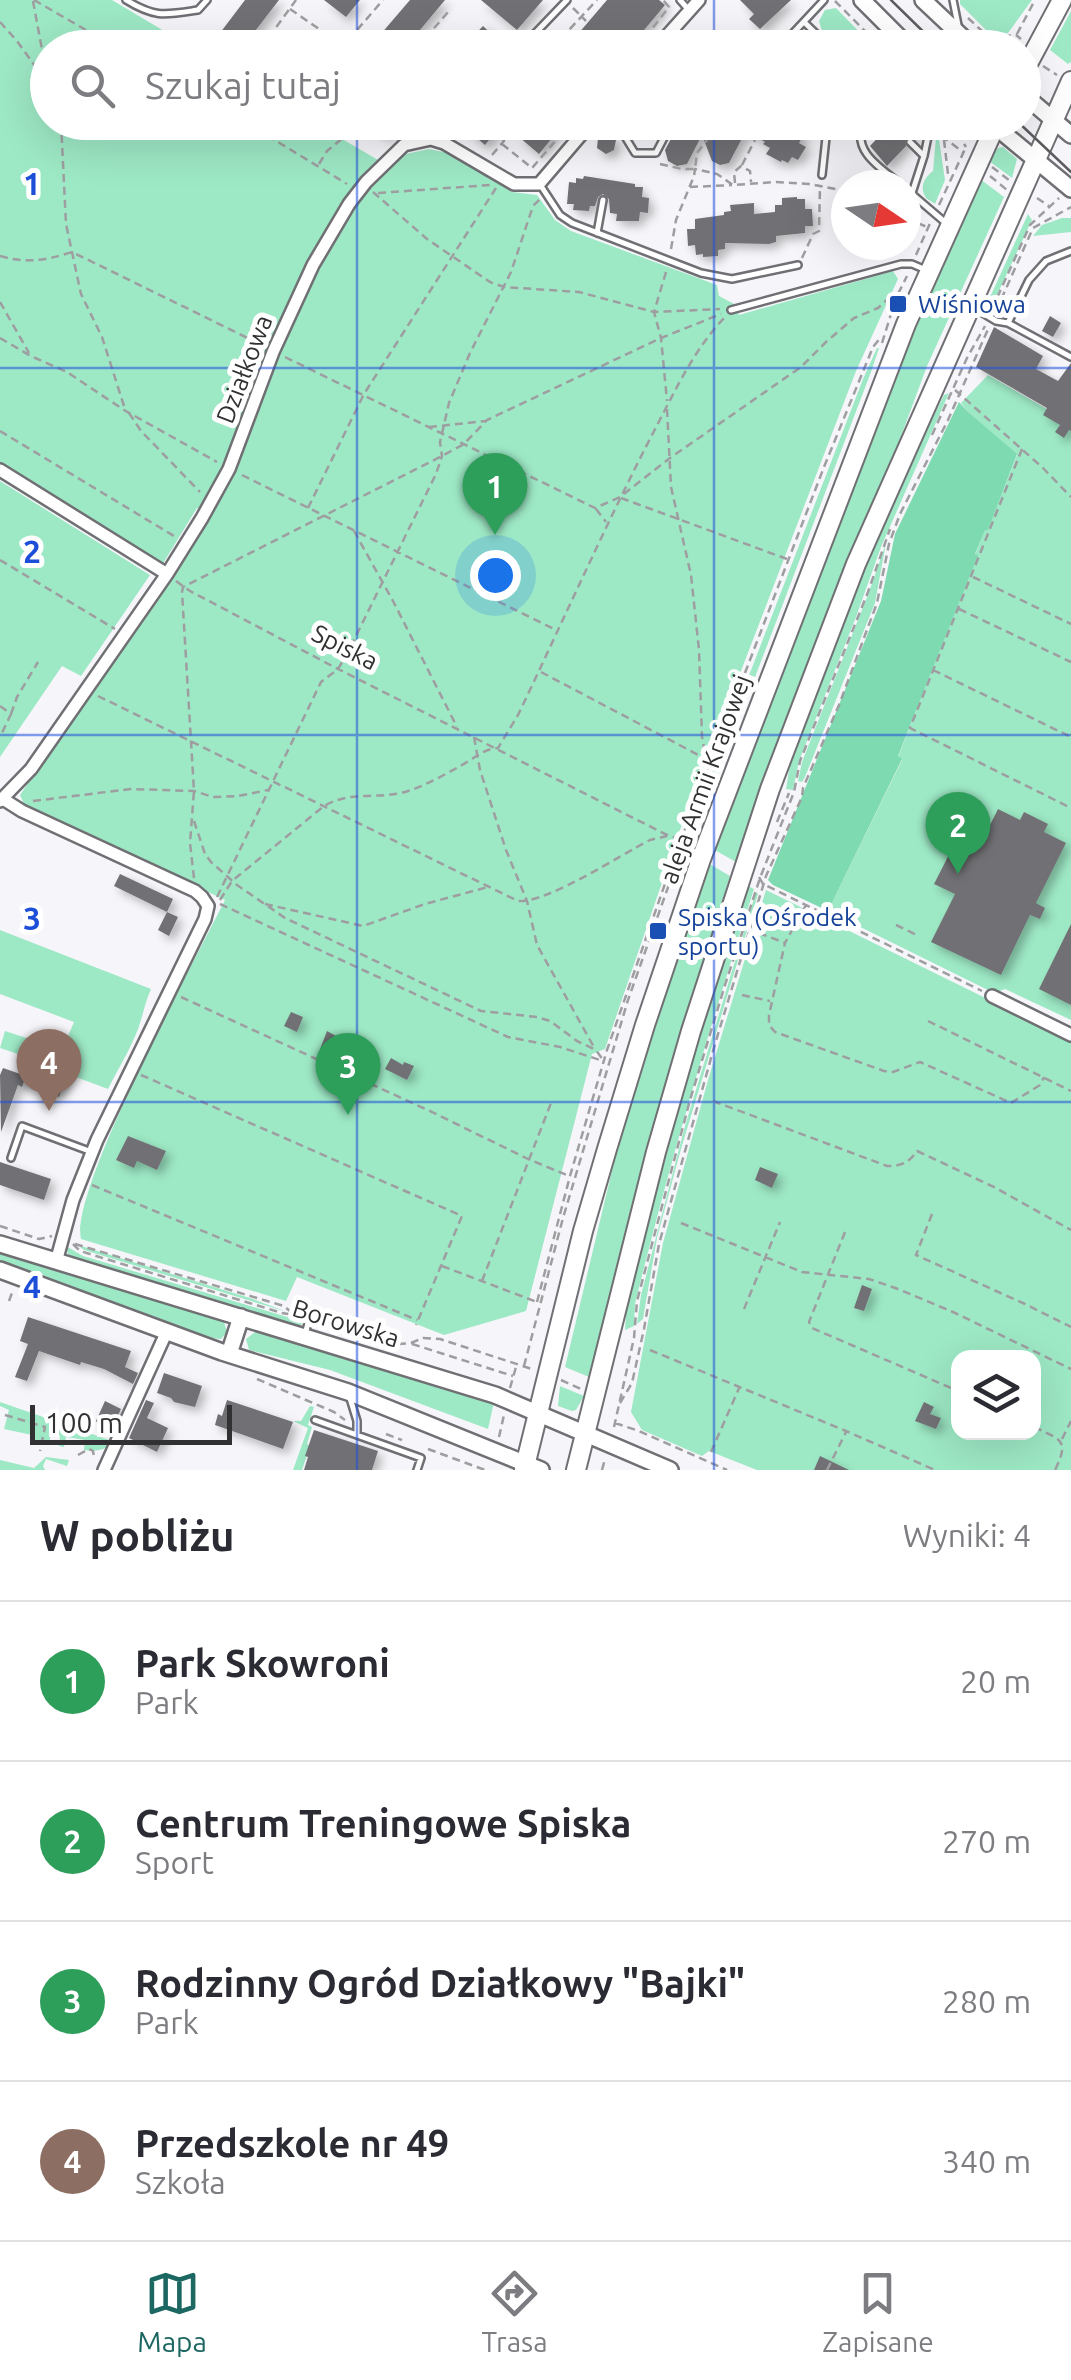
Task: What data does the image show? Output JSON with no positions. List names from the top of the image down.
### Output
{
  "streets": {
    "main road": ["aleja Armii Krajowej"],
    "street": ["Działkowa", "Borowska"],
    "path": ["Spiska"]
  },
  "crossings": [
    ["Działkowa", "Spiska"],
    ["aleja Armii Krajowej", "Borowska"]
  ],
  "places": {
    "transit": ["Wiśniowa", "Spiska (Ośrodek sportu)"]
  },
  "scale_bar": "100 m",
  "north": "right",
  "page": {
    "search": "Szukaj tutaj",
    "pins": [
      "1",
      "2",
      "4",
      "3"
    ],
    "scale": "100 m",
    "heading": ["W pobliżu", "Wyniki: 4"],
    "list": [
      {
        "mark": "1",
        "name": "Park Skowroni",
        "note": "Park",
        "value": "20 m"
      },
      {
        "mark": "2",
        "name": "Centrum Treningowe Spiska",
        "note": "Sport",
        "value": "270 m"
      },
      {
        "mark": "3",
        "name": "Rodzinny Ogród Działkowy \"Bajki\"",
        "note": "Park",
        "value": "280 m"
      },
      {
        "mark": "4",
        "name": "Przedszkole nr 49",
        "note": "Szkoła",
        "value": "340 m"
      }
    ],
    "nav": ["Mapa", "Trasa", "Zapisane"]
  },
  "grid": {
    "rows": [
      "1",
      "2",
      "3",
      "4"
    ]
  }
}
